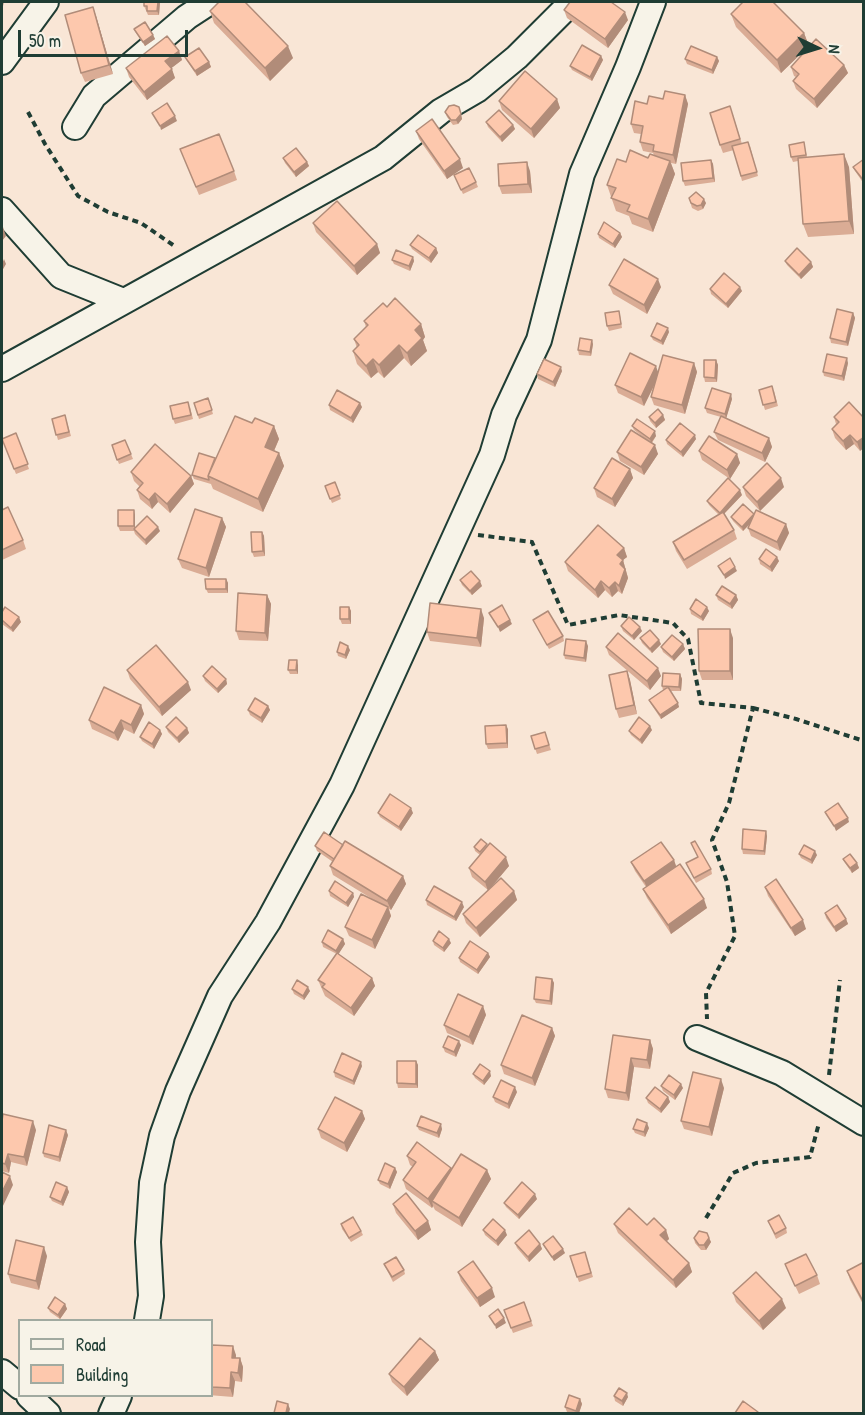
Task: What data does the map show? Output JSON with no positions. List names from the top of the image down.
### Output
{
  "legend": ["Road", "Building"],
  "scale_bar": "50 m",
  "north": "right"
}
